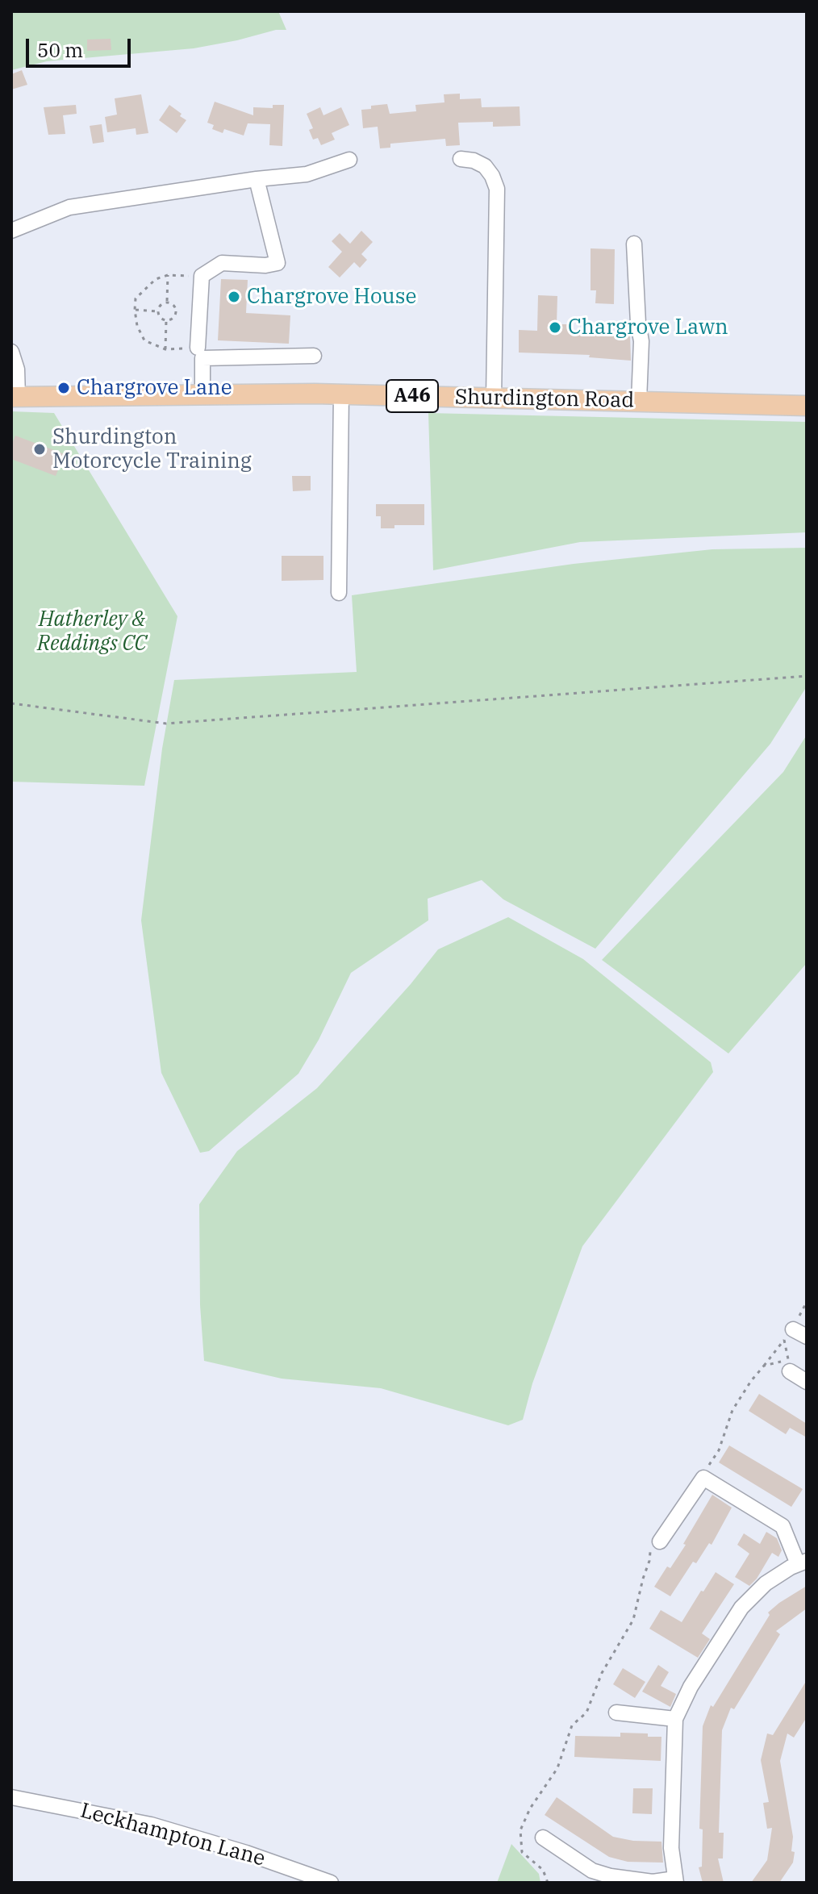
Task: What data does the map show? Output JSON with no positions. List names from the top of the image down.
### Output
{
  "streets": {
    "main road": ["A46", "Shurdington Road"],
    "street": ["Leckhampton Lane"]
  },
  "parks": ["Hatherley & Reddings CC"],
  "places": [
    "Chargrove House",
    "Chargrove Lawn",
    "Chargrove Lane",
    "Shurdington Motorcycle Training"
  ],
  "scale_bar": "50 m"
}
